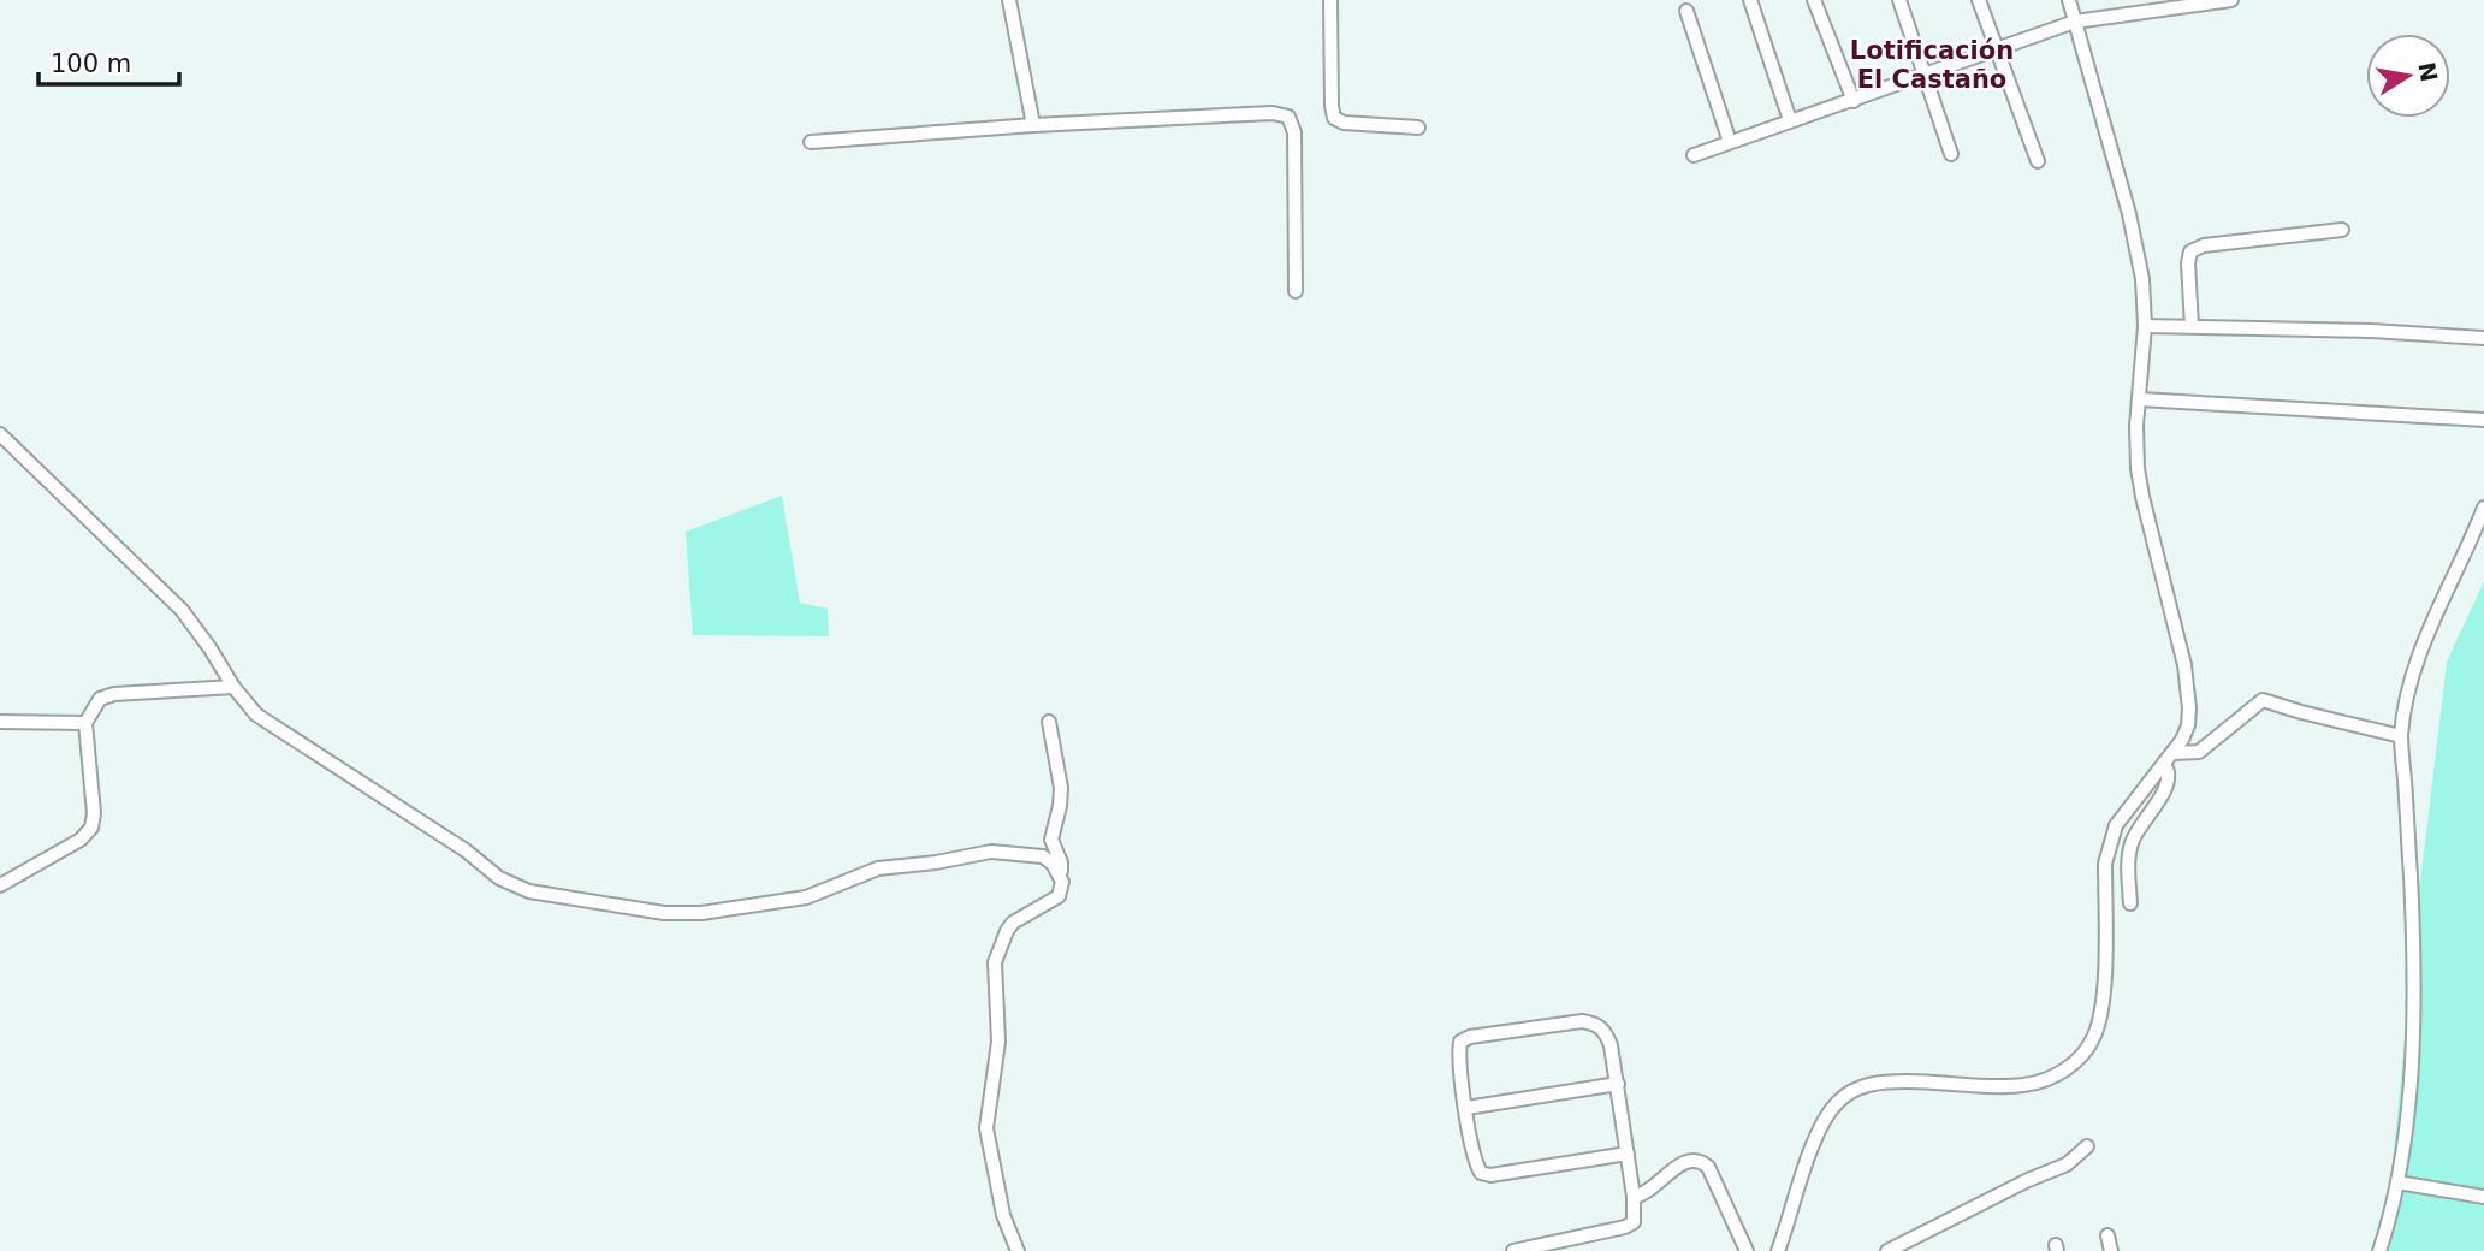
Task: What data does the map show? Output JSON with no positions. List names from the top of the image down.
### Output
{
  "districts": ["Lotificación El Castaño"],
  "scale_bar": "100 m",
  "north": "right"
}
